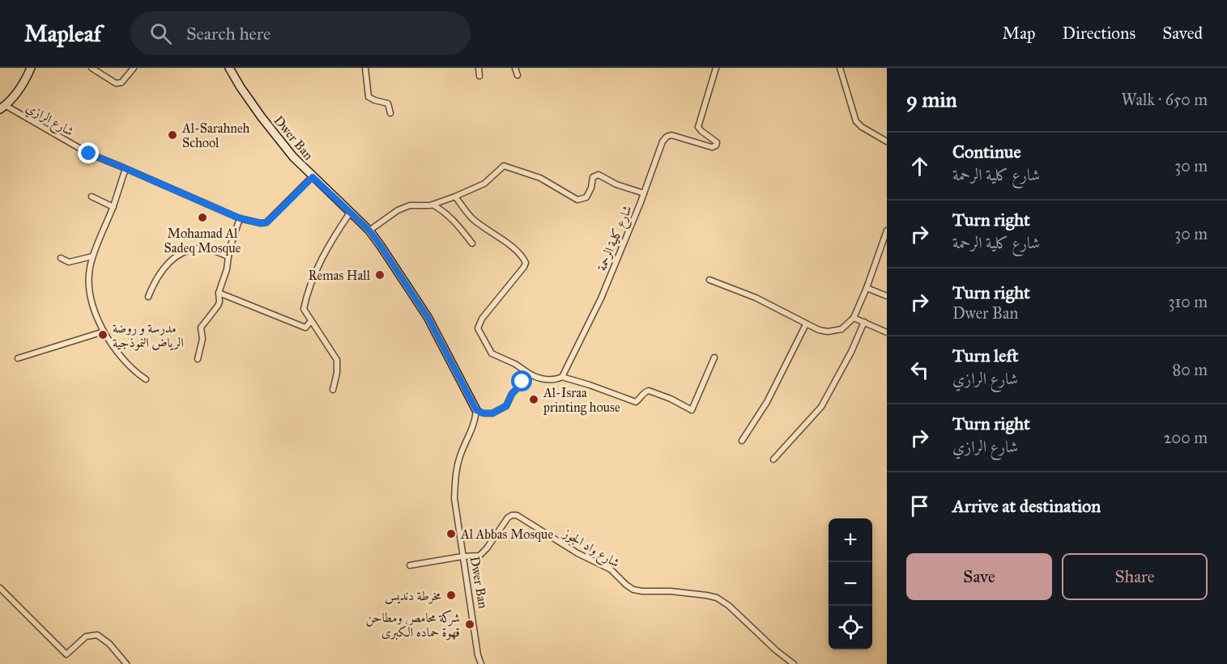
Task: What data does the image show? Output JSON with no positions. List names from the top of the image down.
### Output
{
  "streets": {
    "street": [
      "شارع الرازي",
      "Dwer Ban",
      "شارع كلية الرحمة",
      "شارع واد الجوز"
    ]
  },
  "crossings": [
    ["شارع الرازي", "Dwer Ban"],
    ["Dwer Ban", "شارع واد الجوز"]
  ],
  "places": [
    "Al-Sarahneh School",
    "Mohamad Al Sadeq Mosque",
    "Remas Hall",
    "مدرسة و روضة الرياض النموذجية",
    "Al-Israa printing house",
    "Al Abbas Mosque",
    "مخرطة دنديس",
    "شركة محامص ومطاحن قهوة حماده الكبرى"
  ],
  "page": {
    "header": "Mapleaf",
    "search": "Search here",
    "nav": ["Map", "Directions", "Saved"],
    "heading": ["9 min", "Walk · 650 m"],
    "list": [
      ["Continue", "شارع كلية الرحمة", "30 m"],
      ["Turn right", "شارع كلية الرحمة", "30 m"],
      ["Turn right", "Dwer Ban", "310 m"],
      ["Turn left", "شارع الرازي", "80 m"],
      ["Turn right", "شارع الرازي", "200 m"],
      "Arrive at destination"
    ],
    "map_buttons": ["+", "−"],
    "buttons": ["Save", "Share"]
  }
}
